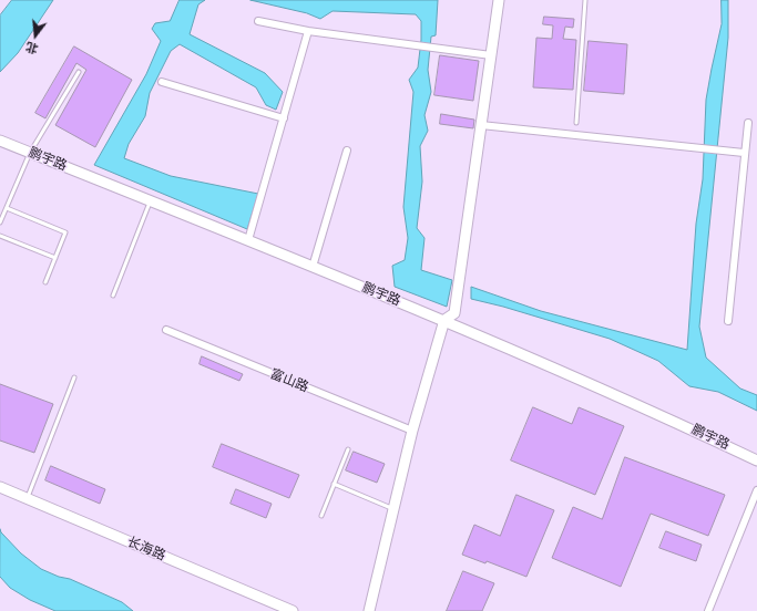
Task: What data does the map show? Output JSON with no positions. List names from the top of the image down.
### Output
{
  "streets": {
    "street": ["鹏宇路", "富山路", "长海路"]
  },
  "north": "bottom"
}
